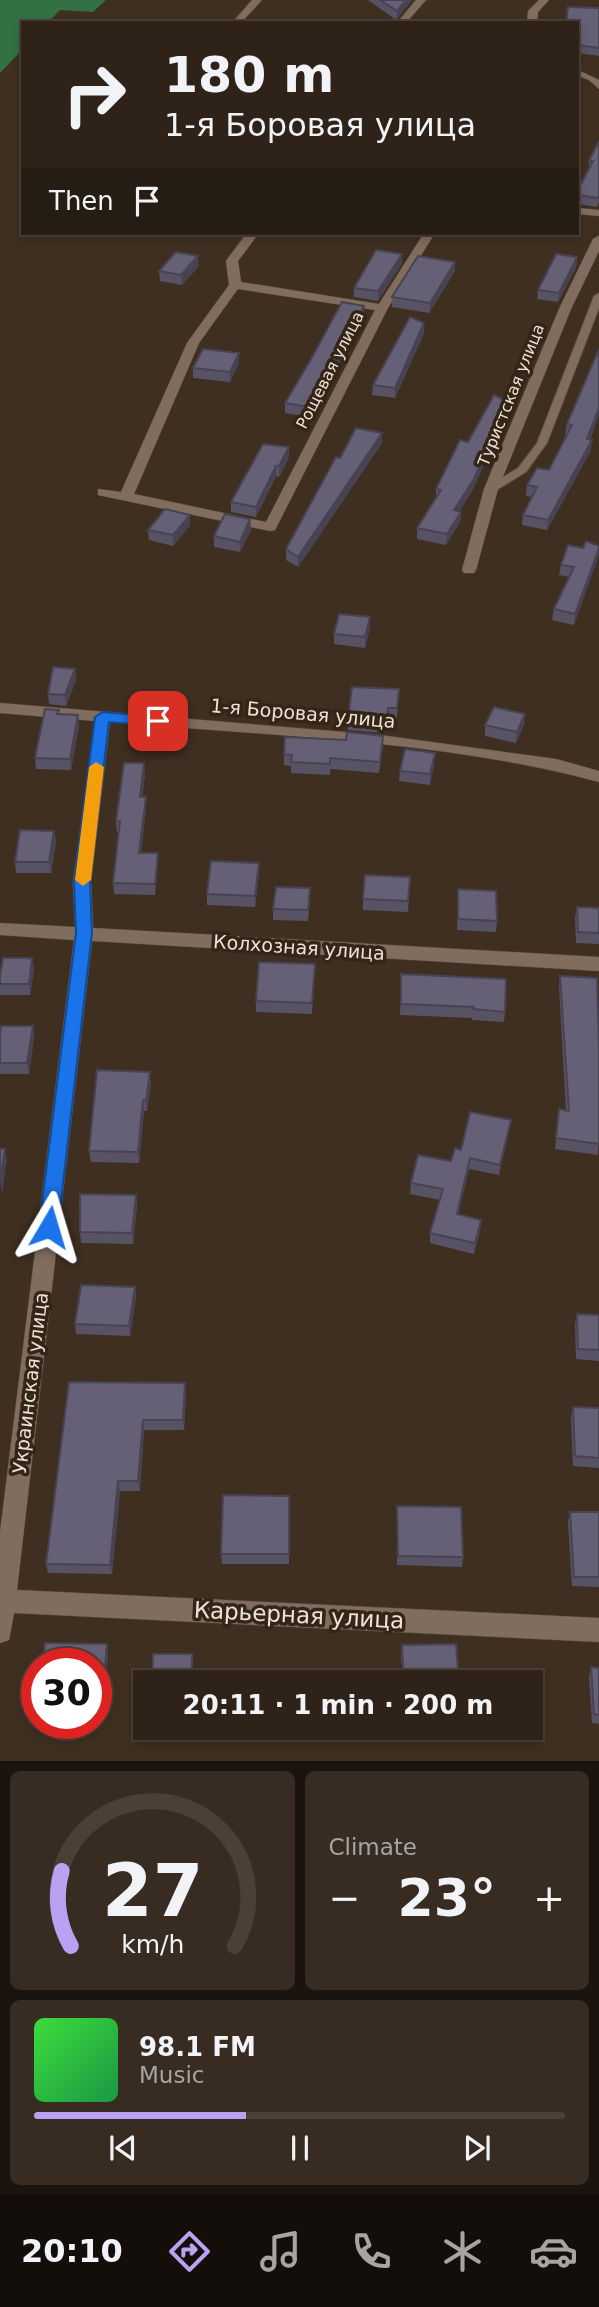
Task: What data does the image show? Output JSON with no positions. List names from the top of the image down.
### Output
{
  "streets": {
    "street": [
      "Рощевая улица",
      "Туристская улица",
      "1-я Боровая улица",
      "Колхозная улица",
      "Украинская улица",
      "Карьерная улица"
    ]
  },
  "crossings": [
    ["1-я Боровая улица", "Украинская улица"],
    ["Колхозная улица", "Украинская улица"],
    ["Украинская улица", "Карьерная улица"]
  ],
  "page": {
    "turn": ["180 m", "1-я Боровая улица"],
    "then": "Then",
    "limit": "30",
    "trip": "20:11 · 1 min · 200 m",
    "tile": "Climate",
    "heat": ["−", "23°", "+"],
    "song": ["98.1 FM", "Music"],
    "tabs": "20:10",
    "gauge": ["27", "km/h"]
  }
}
